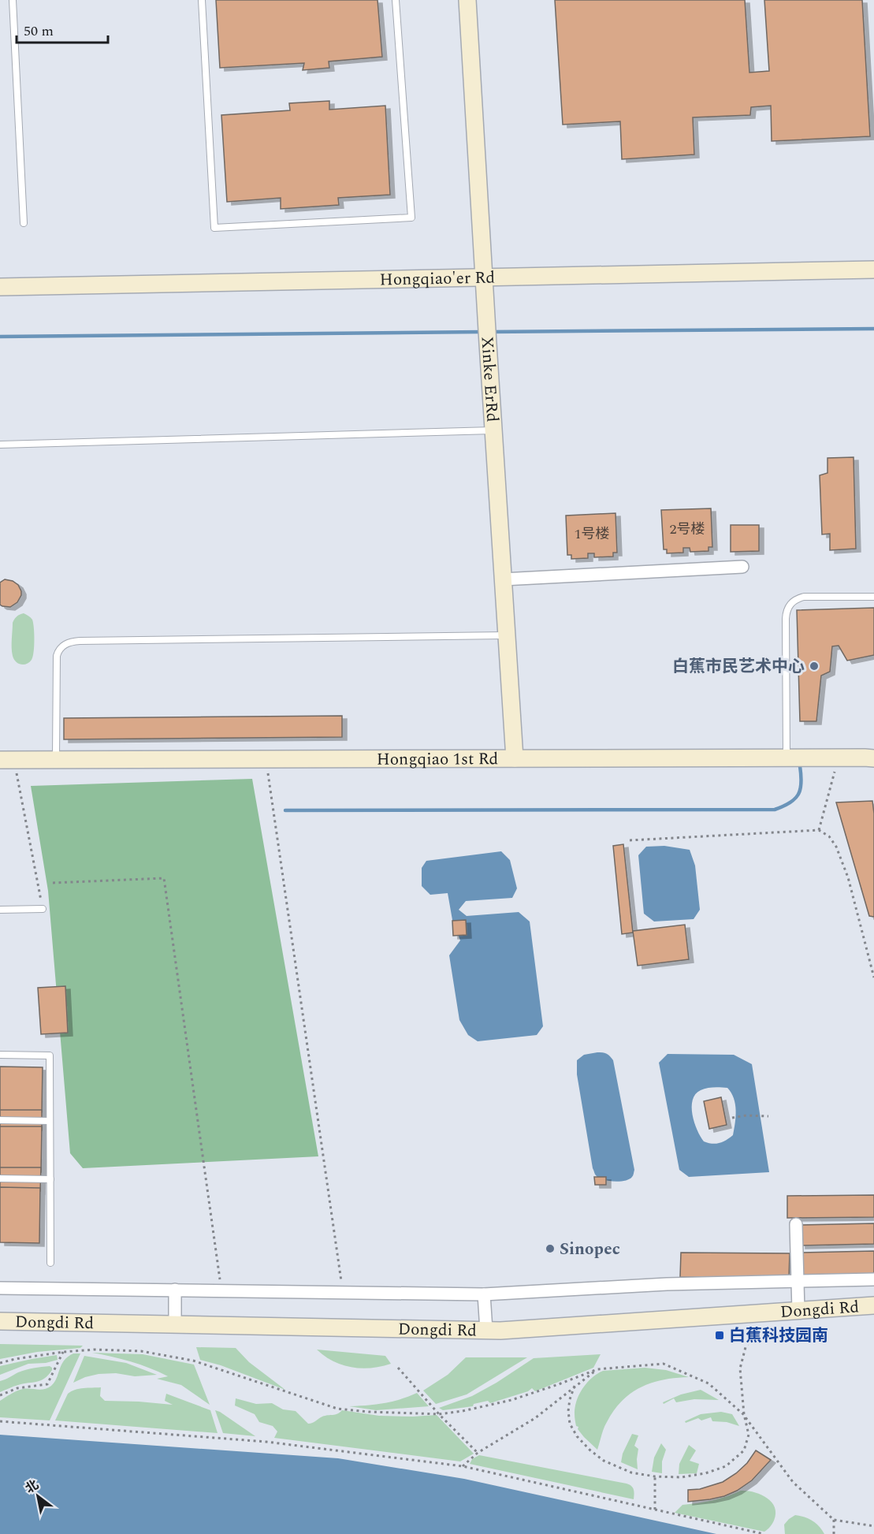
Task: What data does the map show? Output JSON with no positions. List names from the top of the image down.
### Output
{
  "streets": {
    "street": [
      "Hongqiao'er Rd",
      "Xinke ErRd",
      "Hongqiao 1st Rd",
      "Dongdi Rd"
    ]
  },
  "crossings": [
    ["Hongqiao'er Rd", "Xinke ErRd"],
    ["Xinke ErRd", "Hongqiao 1st Rd"]
  ],
  "places": {
    "other": ["白蕉市民艺术中心", "Sinopec"],
    "transit": ["白蕉科技园南"]
  },
  "house_numbers": ["2号楼", "1号楼"],
  "scale_bar": "50 m",
  "north": "top left"
}
